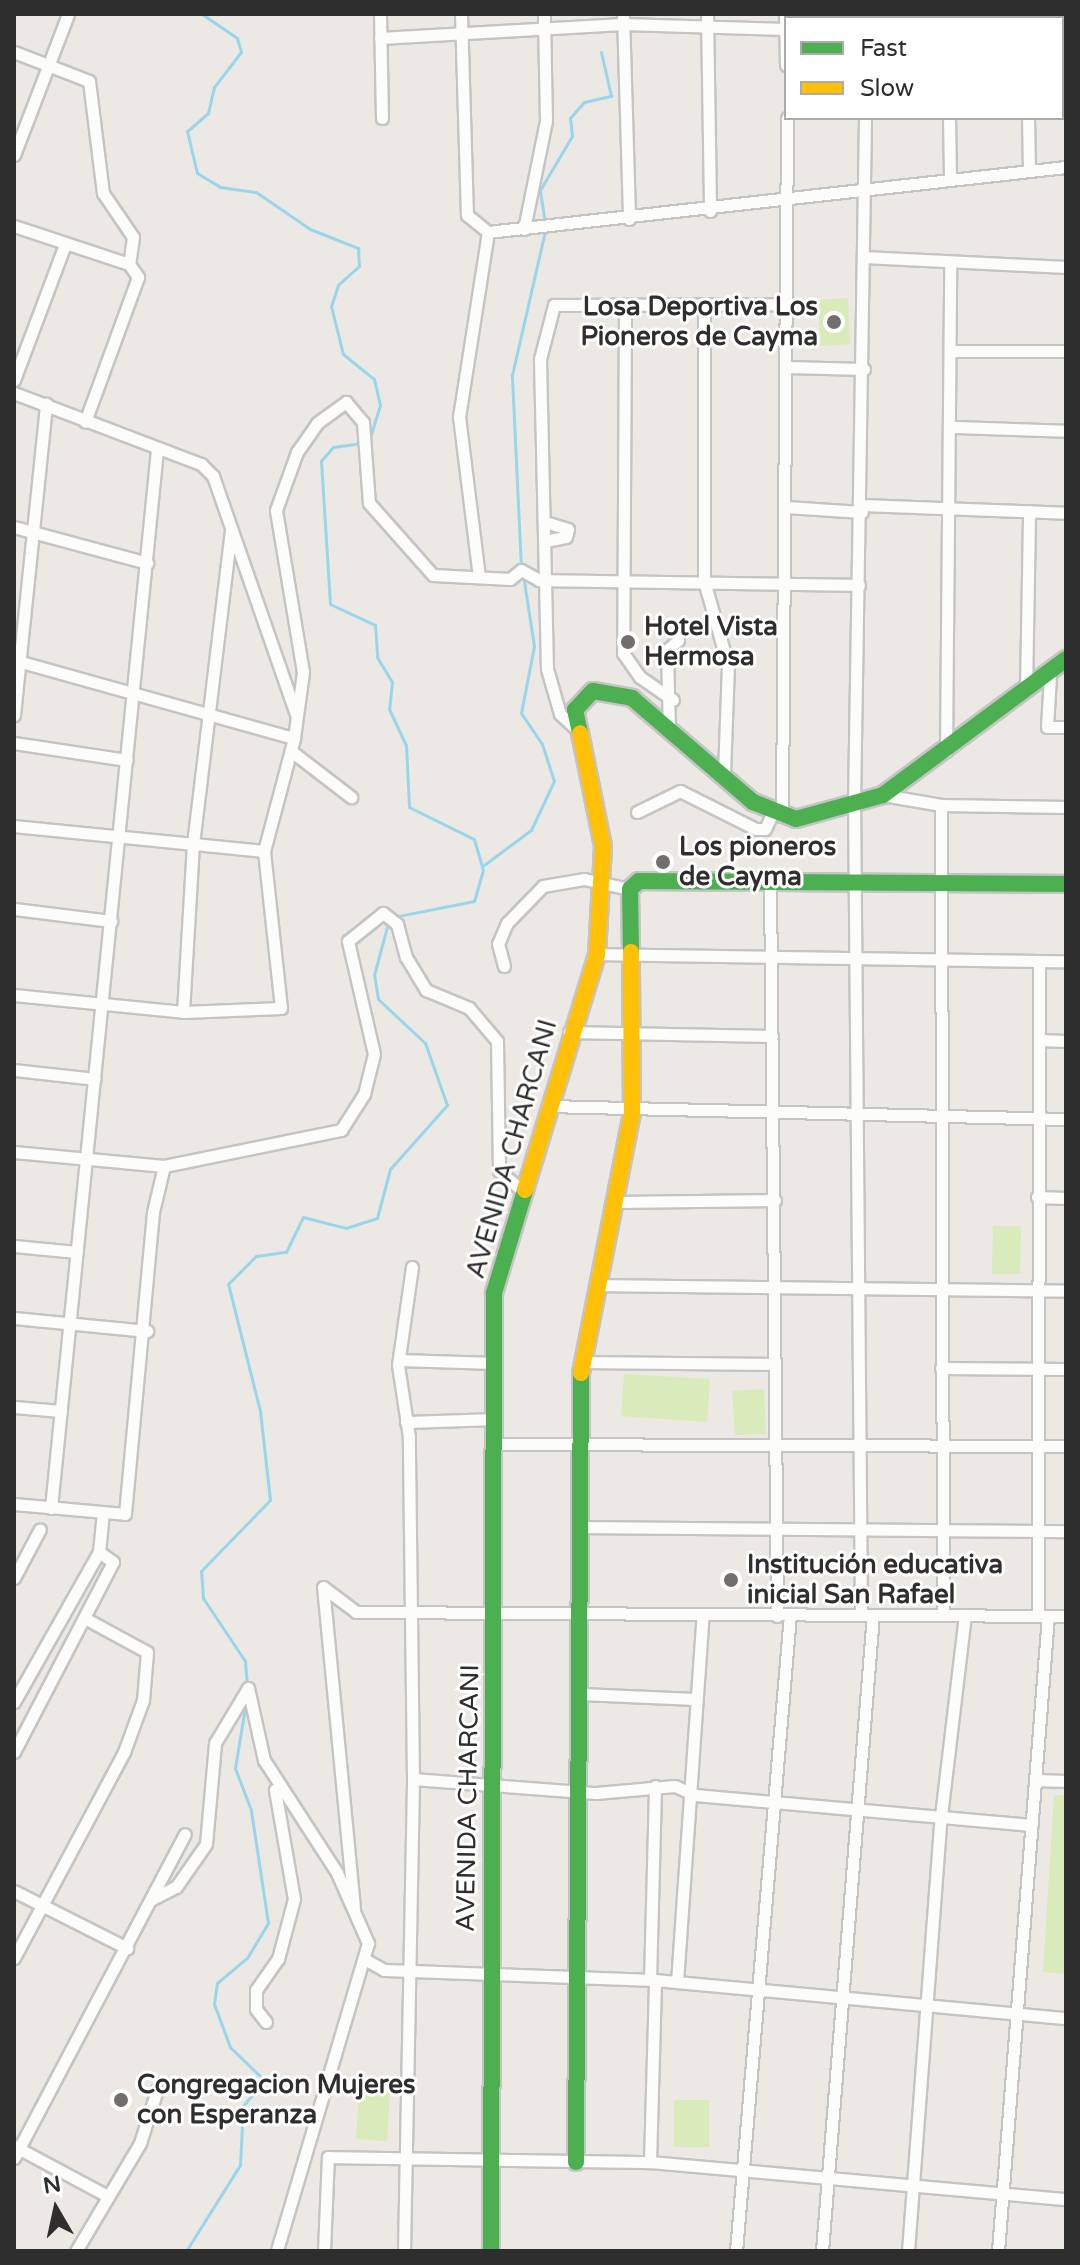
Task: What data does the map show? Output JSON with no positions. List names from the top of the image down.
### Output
{
  "streets": {
    "main road": ["AVENIDA CHARCANI"]
  },
  "places": [
    "Losa Deportiva Los Pioneros de Cayma",
    "Hotel Vista Hermosa",
    "Los pioneros de Cayma",
    "Institución educativa inicial San Rafael",
    "Congregacion Mujeres con Esperanza"
  ],
  "legend": ["Fast", "Slow"],
  "north": "top"
}
